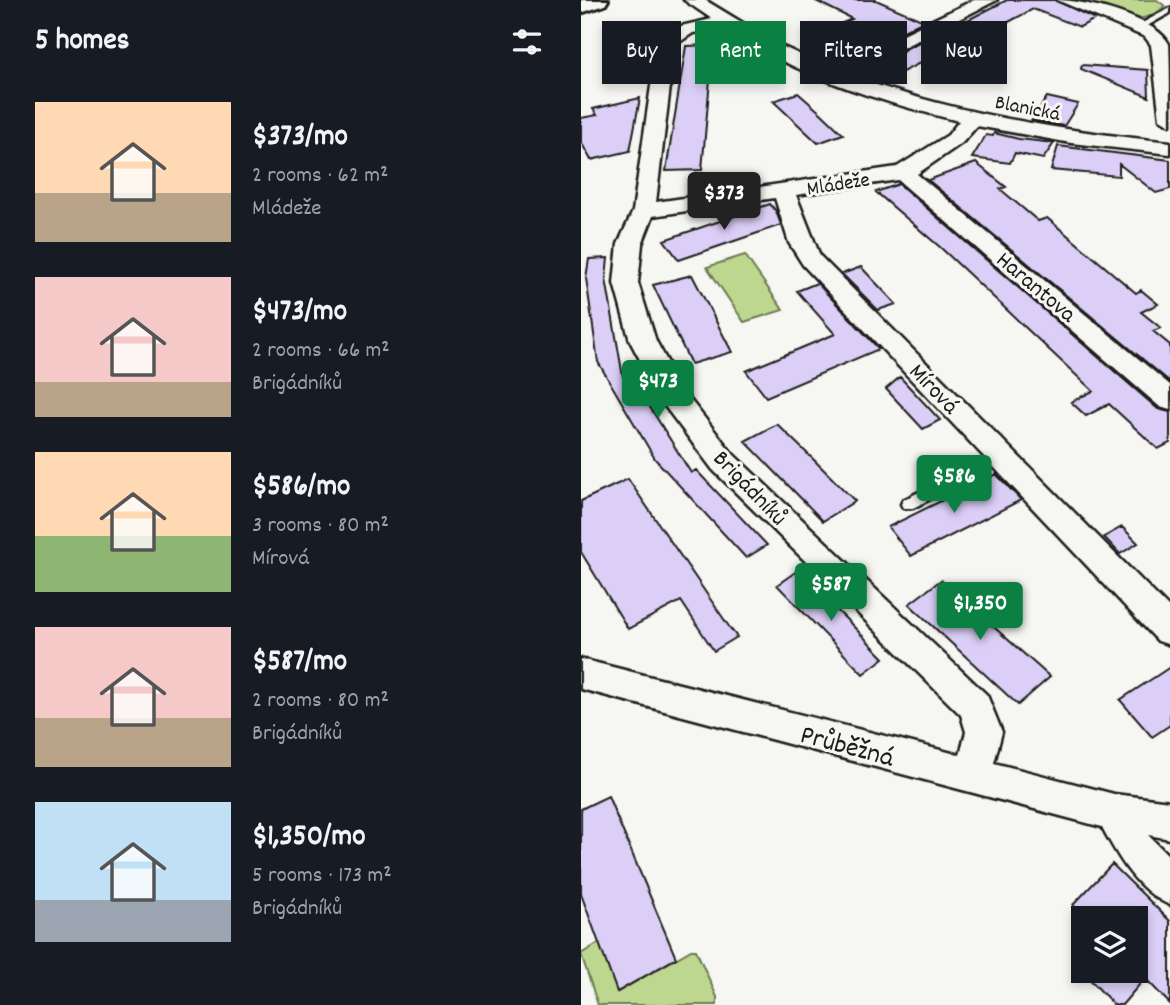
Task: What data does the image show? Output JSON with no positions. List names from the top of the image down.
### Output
{
  "streets": {
    "street": [
      "Blanická",
      "Mládeže",
      "Harantova",
      "Mírová",
      "Brigádníků",
      "Průběžná"
    ]
  },
  "crossings": [
    ["Blanická", "Mládeže"],
    ["Blanická", "Brigádníků"],
    ["Mládeže", "Harantova"],
    ["Mládeže", "Mírová"],
    ["Mládeže", "Brigádníků"],
    ["Brigádníků", "Průběžná"]
  ],
  "page": {
    "heading": "5 homes",
    "chip": [
      "Buy",
      "Rent",
      "Filters",
      "New"
    ],
    "list": [
      {
        "name": "$373/mo",
        "note": "2 rooms · 62 m² · Mládeže"
      },
      {
        "name": "$473/mo",
        "note": "2 rooms · 66 m² · Brigádníků"
      },
      {
        "name": "$586/mo",
        "note": "3 rooms · 80 m² · Mírová"
      },
      {
        "name": "$587/mo",
        "note": "2 rooms · 80 m² · Brigádníků"
      },
      {
        "name": "$1,350/mo",
        "note": "5 rooms · 173 m² · Brigádníků"
      }
    ],
    "price": [
      "$373",
      "$473",
      "$586",
      "$587",
      "$1,350"
    ]
  }
}
